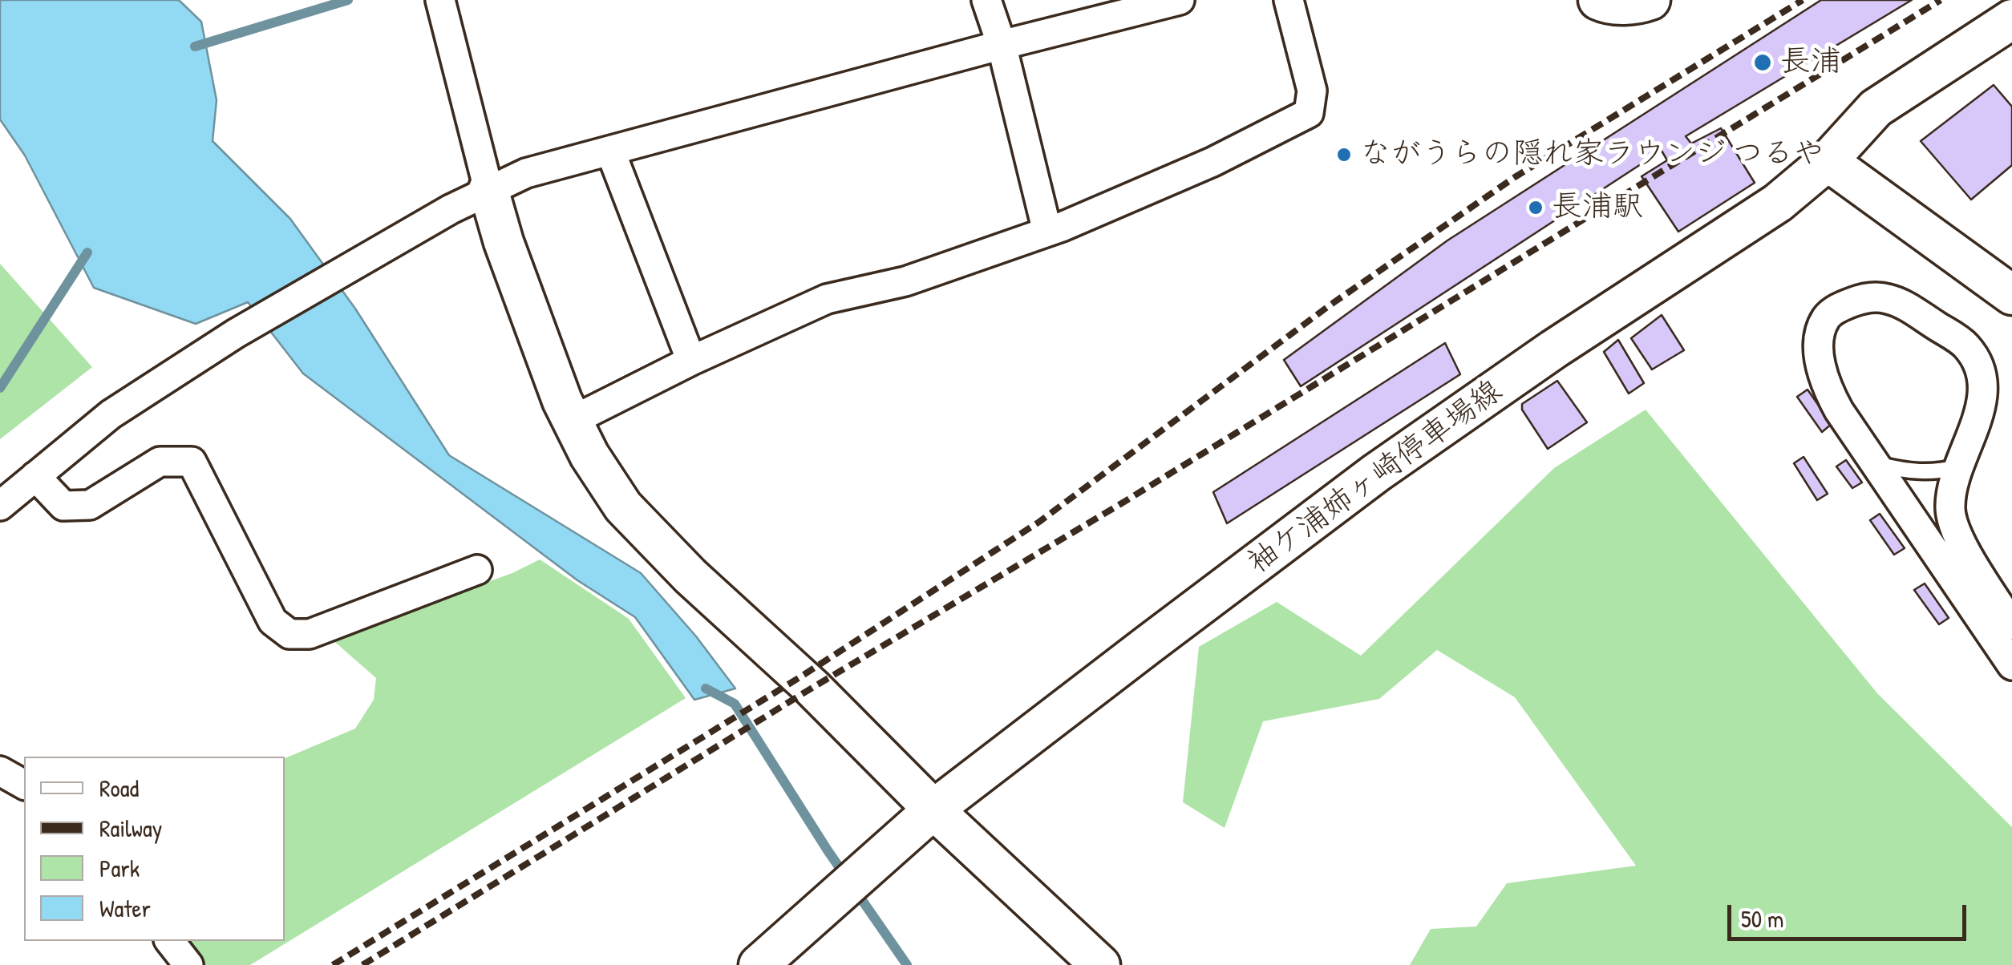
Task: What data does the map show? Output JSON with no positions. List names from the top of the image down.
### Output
{
  "streets": {
    "main road": ["袖ケ浦姉ヶ崎停車場線"]
  },
  "places": ["長浦", "ながうらの隠れ家ラウンジ つるや", "長浦駅"],
  "legend": [
    "Road",
    "Railway",
    "Park",
    "Water"
  ],
  "scale_bar": "50 m"
}
